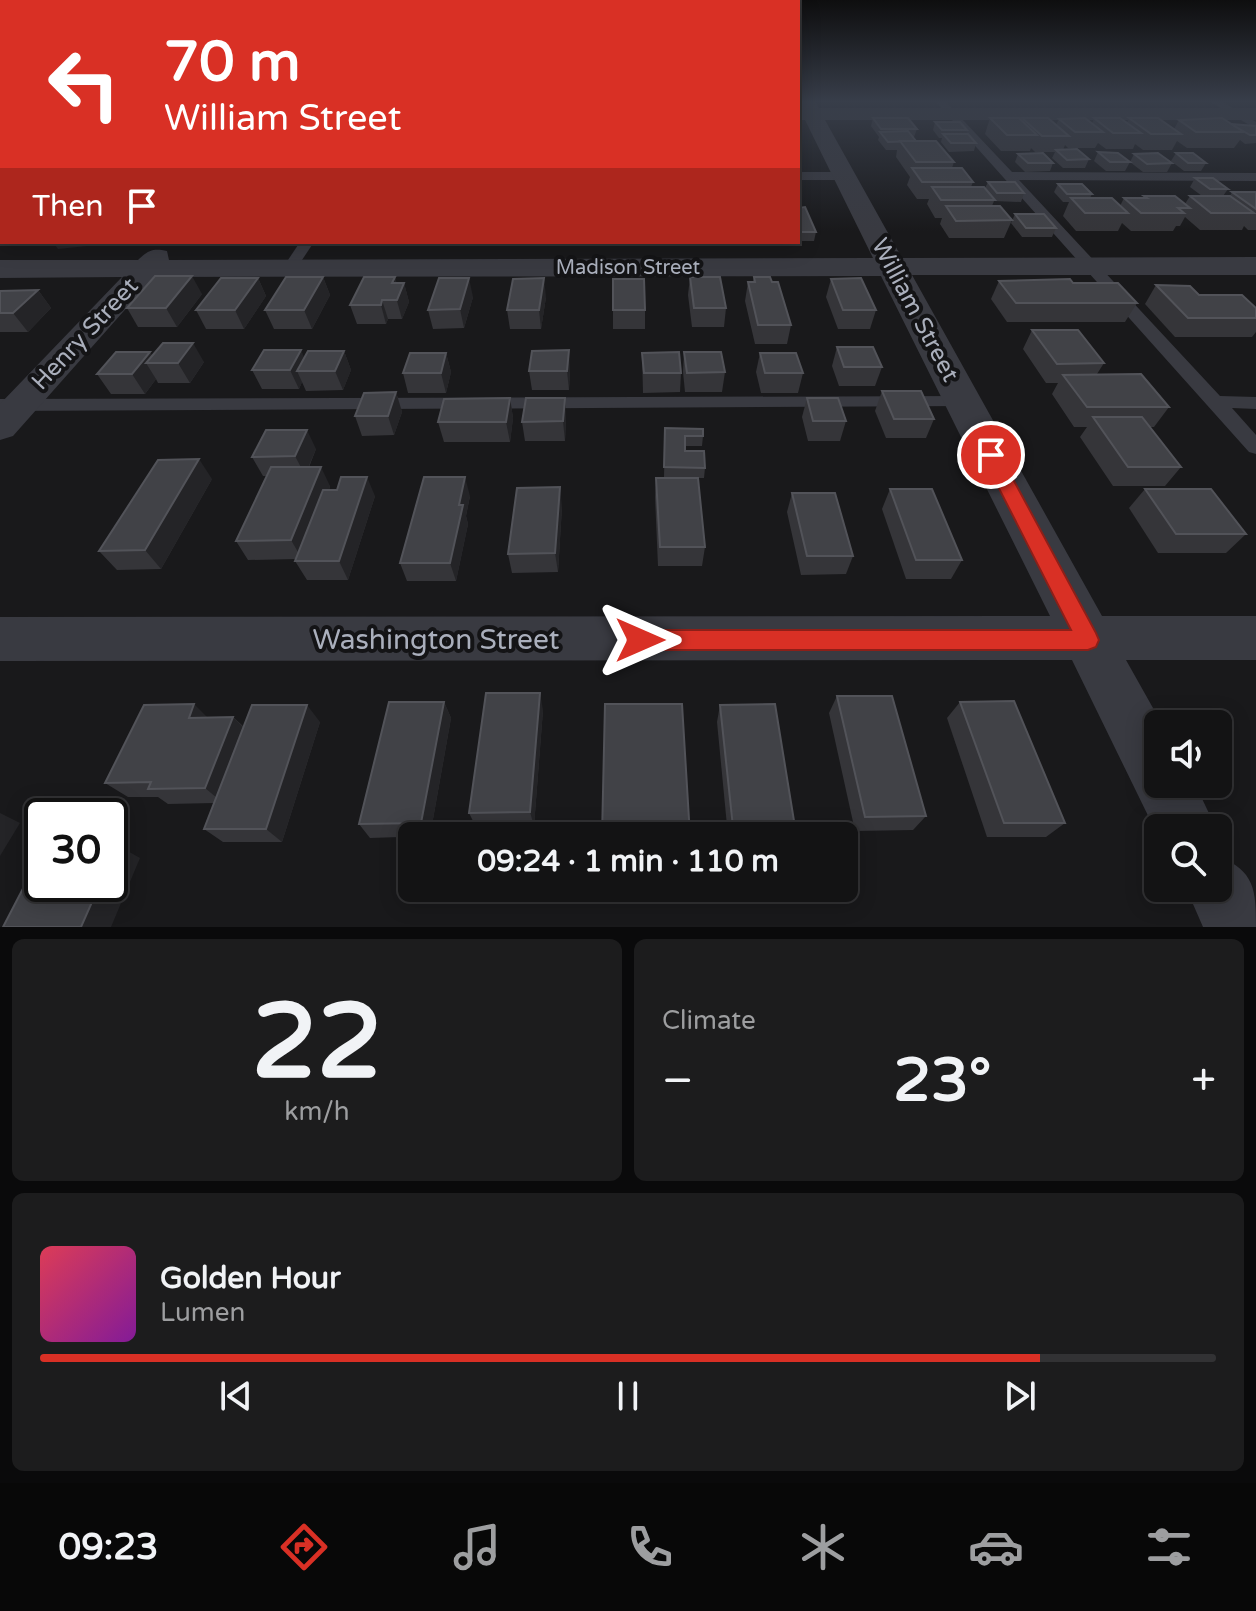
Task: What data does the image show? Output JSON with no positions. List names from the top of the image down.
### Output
{
  "streets": {
    "street": [
      "Madison Street",
      "William Street",
      "Henry Street",
      "Washington Street"
    ]
  },
  "crossings": [
    ["Madison Street", "William Street"],
    ["Madison Street", "Henry Street"],
    ["William Street", "Washington Street"]
  ],
  "page": {
    "turn": ["70 m", "William Street"],
    "then": "Then",
    "limit": "30",
    "trip": "09:24 · 1 min · 110 m",
    "tile": [
      ["22", "km/h"],
      "Climate"
    ],
    "heat": ["−", "23°", "+"],
    "song": ["Golden Hour", "Lumen"],
    "tabs": "09:23"
  }
}
